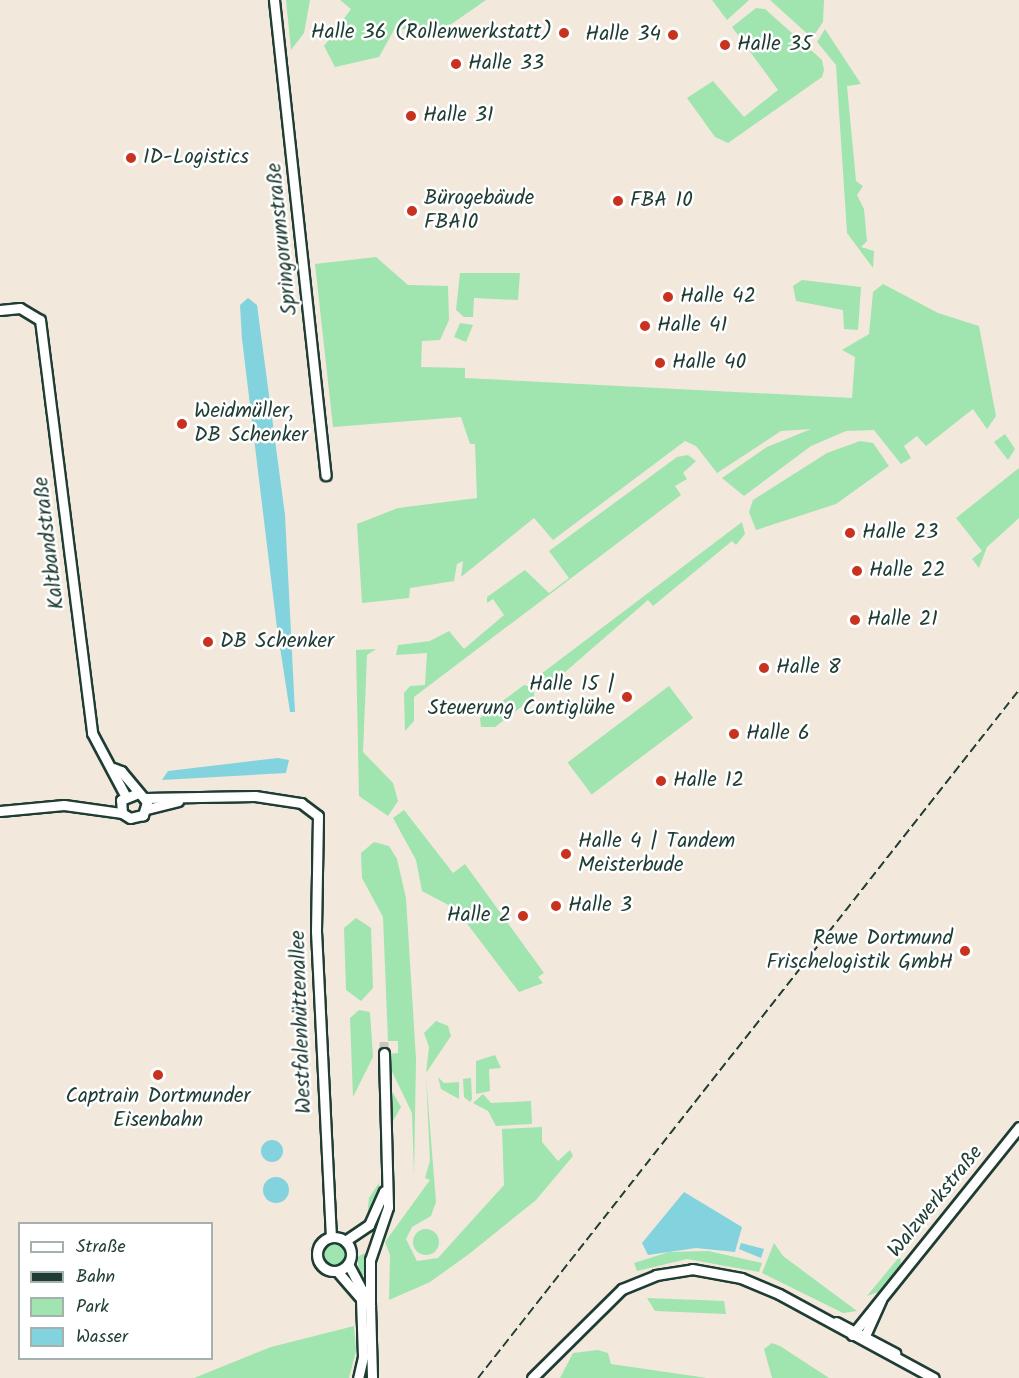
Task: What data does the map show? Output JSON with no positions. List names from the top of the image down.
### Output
{
  "streets": {
    "street": [
      "Springorumstraße",
      "Kaltbandstraße",
      "Westfalenhüttenallee",
      "Walzwerkstraße"
    ]
  },
  "places": [
    "Halle 36 (Rollenwerkstatt)",
    "Halle 34",
    "Halle 35",
    "Halle 33",
    "Halle 31",
    "ID-Logistics",
    "FBA 10",
    "Bürogebäude FBA10",
    "Halle 42",
    "Halle 41",
    "Halle 40",
    "Weidmüller, DB Schenker",
    "Halle 23",
    "Halle 22",
    "Halle 21",
    "DB Schenker",
    "Halle 8",
    "Halle 15 | Steuerung Contiglühe",
    "Halle 6",
    "Halle 12",
    "Halle 4 | Tandem Meisterbude",
    "Halle 3",
    "Halle 2",
    "Rewe Dortmund Frischelogistik GmbH",
    "Captrain Dortmunder Eisenbahn"
  ],
  "legend": [
    "Straße",
    "Bahn",
    "Park",
    "Wasser"
  ]
}
